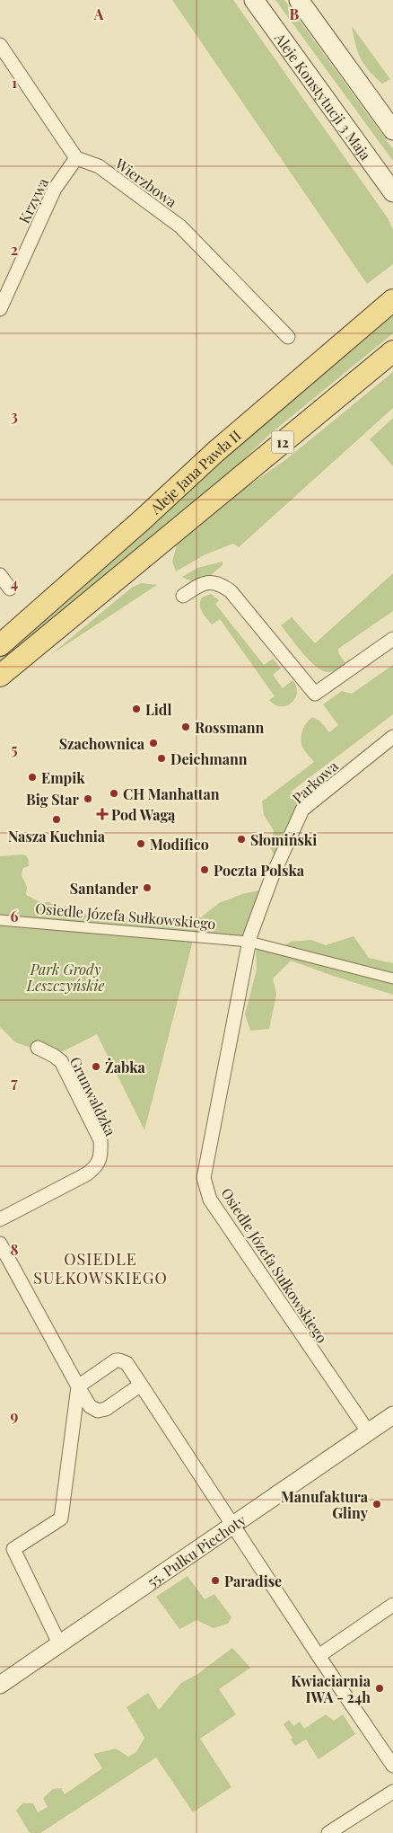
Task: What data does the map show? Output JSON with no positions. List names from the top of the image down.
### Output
{
  "streets": {
    "main road": ["Aleje Konstytucji 3 Maja", "12", "Aleje Jana Pawła II"],
    "street": [
      "Wierzbowa",
      "Krzywa",
      "Parkowa",
      "Osiedle Józefa Sułkowskiego",
      "Grunwaldzka",
      "55. Pułku Piechoty"
    ]
  },
  "crossings": [
    ["Wierzbowa", "Krzywa"],
    ["Parkowa", "Osiedle Józefa Sułkowskiego"],
    ["Osiedle Józefa Sułkowskiego", "55. Pułku Piechoty"]
  ],
  "districts": ["OSIEDLE SUŁKOWSKIEGO"],
  "parks": ["Park Grody Leszczyńskie"],
  "places": {
    "other": [
      "Lidl",
      "Rossmann",
      "Szachownica",
      "Deichmann",
      "Empik",
      "CH Manhattan",
      "Big Star",
      "Nasza Kuchnia",
      "Słomiński",
      "Modifico",
      "Poczta Polska",
      "Santander",
      "Żabka",
      "Manufaktura Gliny",
      "Paradise",
      "Kwiaciarnia IWA - 24h"
    ],
    "health": ["Pod Wagą"]
  },
  "grid": {
    "columns": ["A", "B"],
    "rows": [
      "1",
      "2",
      "3",
      "4",
      "5",
      "6",
      "7",
      "8",
      "9"
    ]
  }
}
